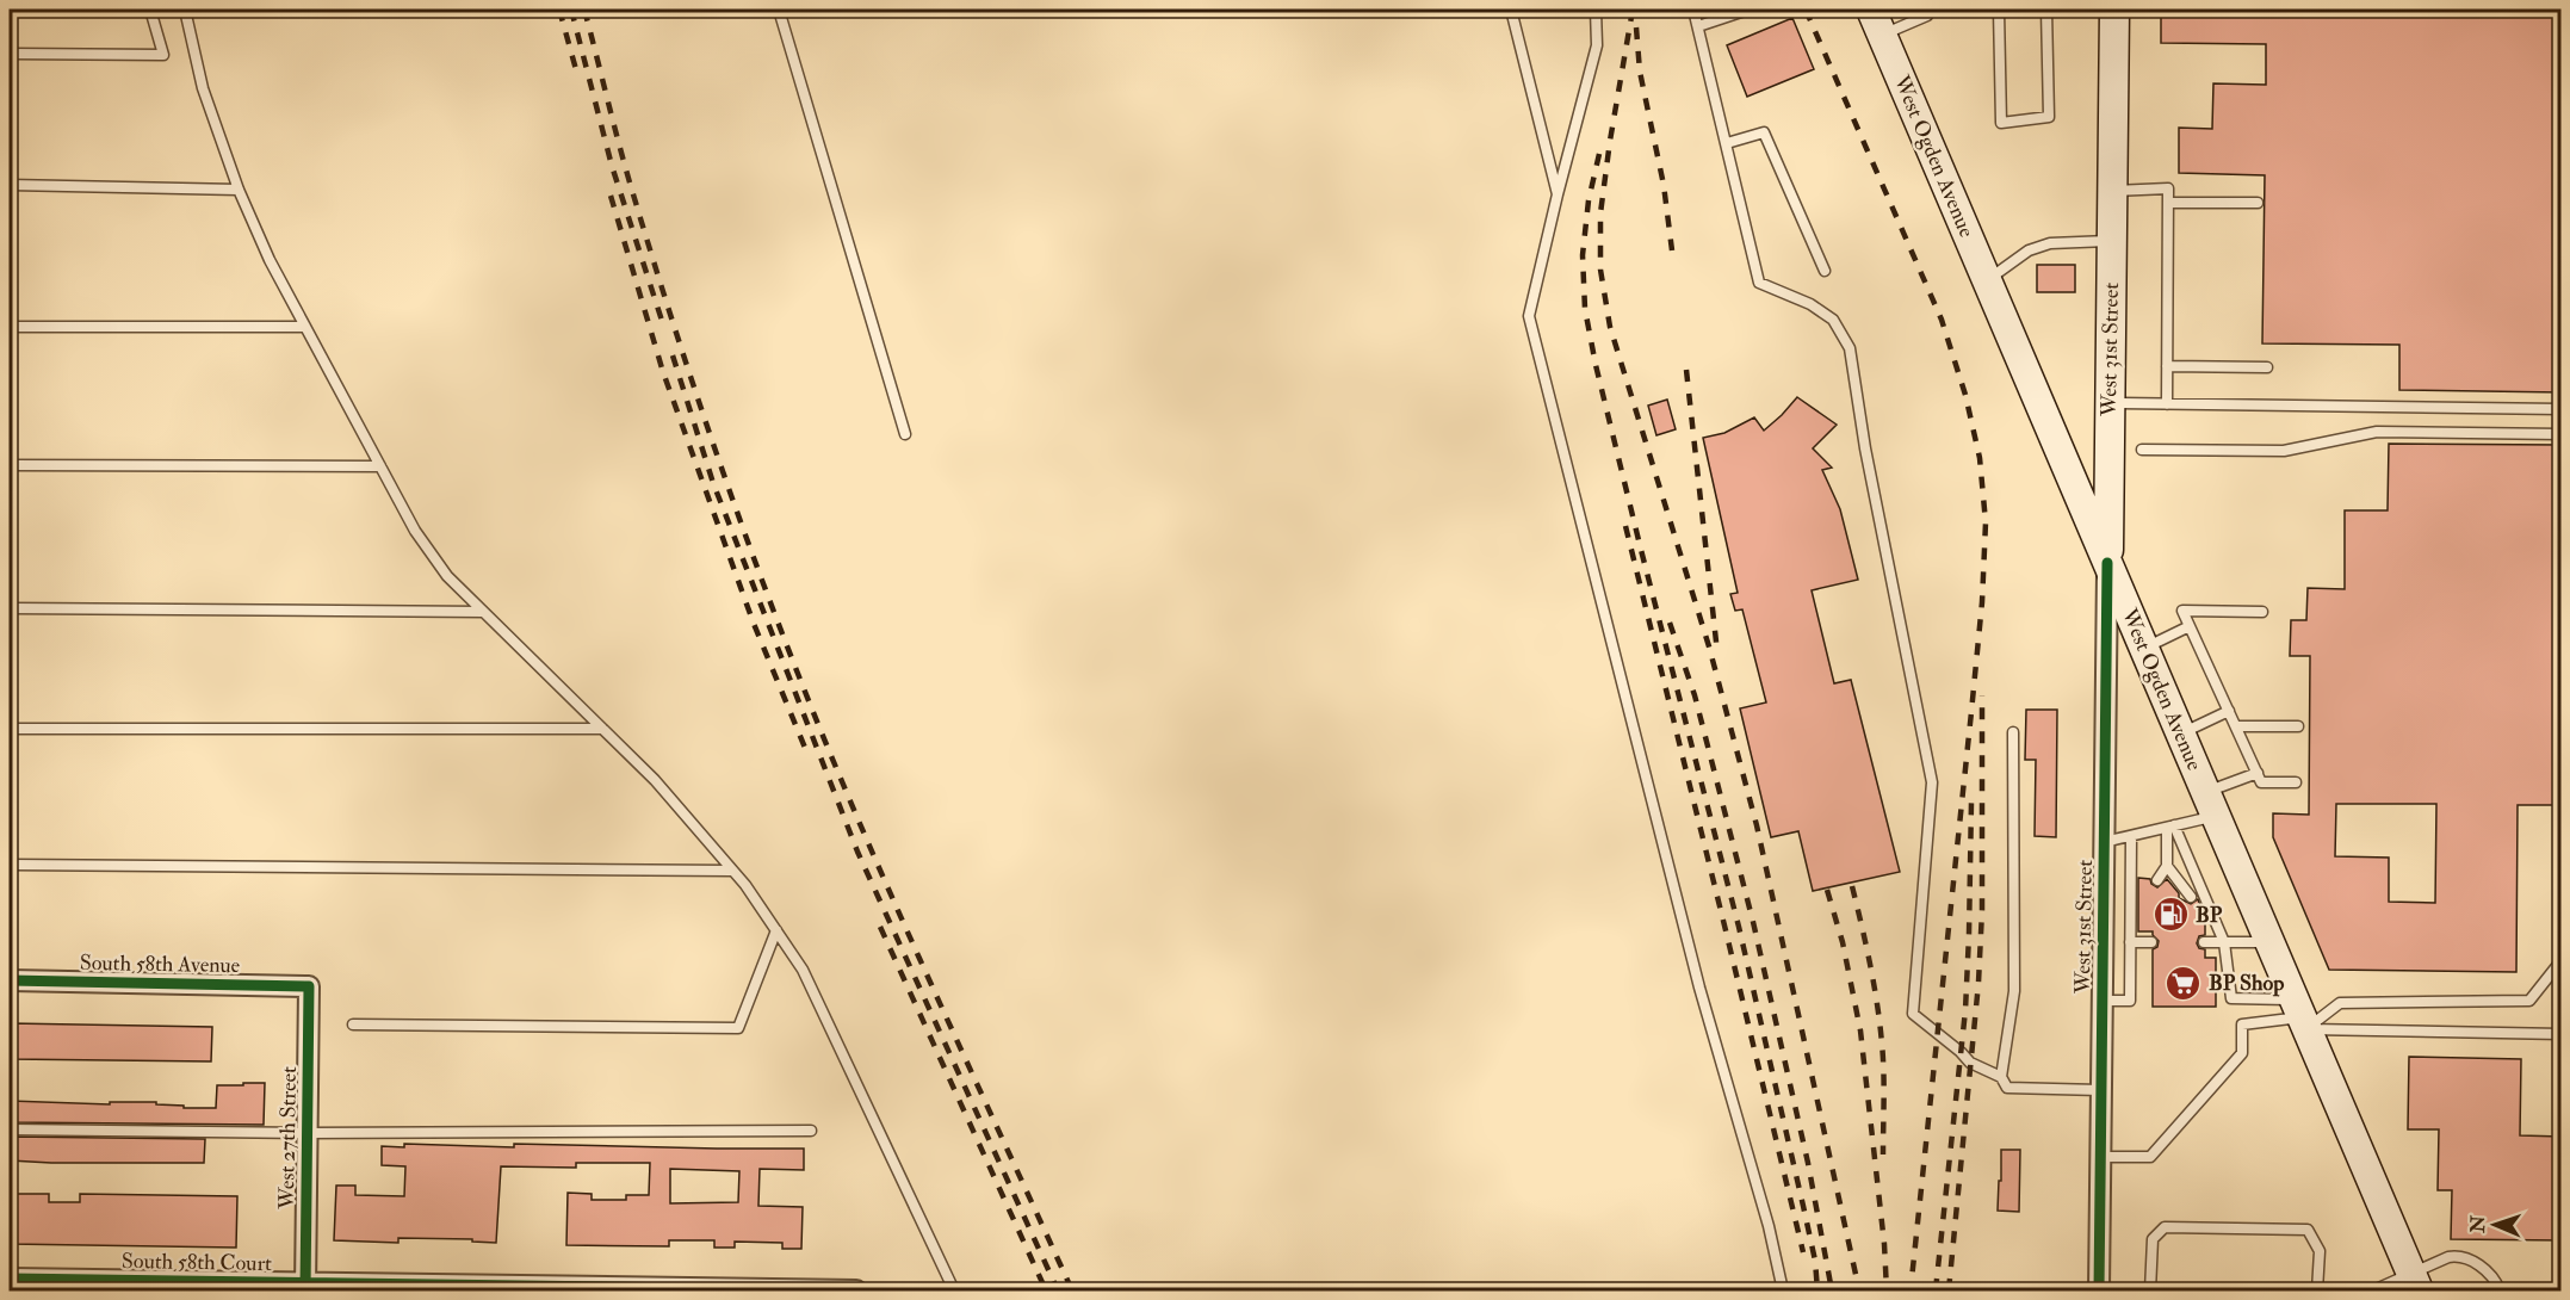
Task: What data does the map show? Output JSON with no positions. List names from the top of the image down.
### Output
{
  "streets": {
    "main road": ["West Ogden Avenue", "West 31st Street"],
    "street": ["South 58th Avenue", "West 27th Street", "South 58th Court"]
  },
  "crossings": [
    ["West Ogden Avenue", "West 31st Street"],
    ["South 58th Avenue", "West 27th Street"],
    ["West 27th Street", "South 58th Court"]
  ],
  "places": {
    "fuel station": ["BP"],
    "supermarket": ["BP Shop"]
  },
  "north": "left"
}
